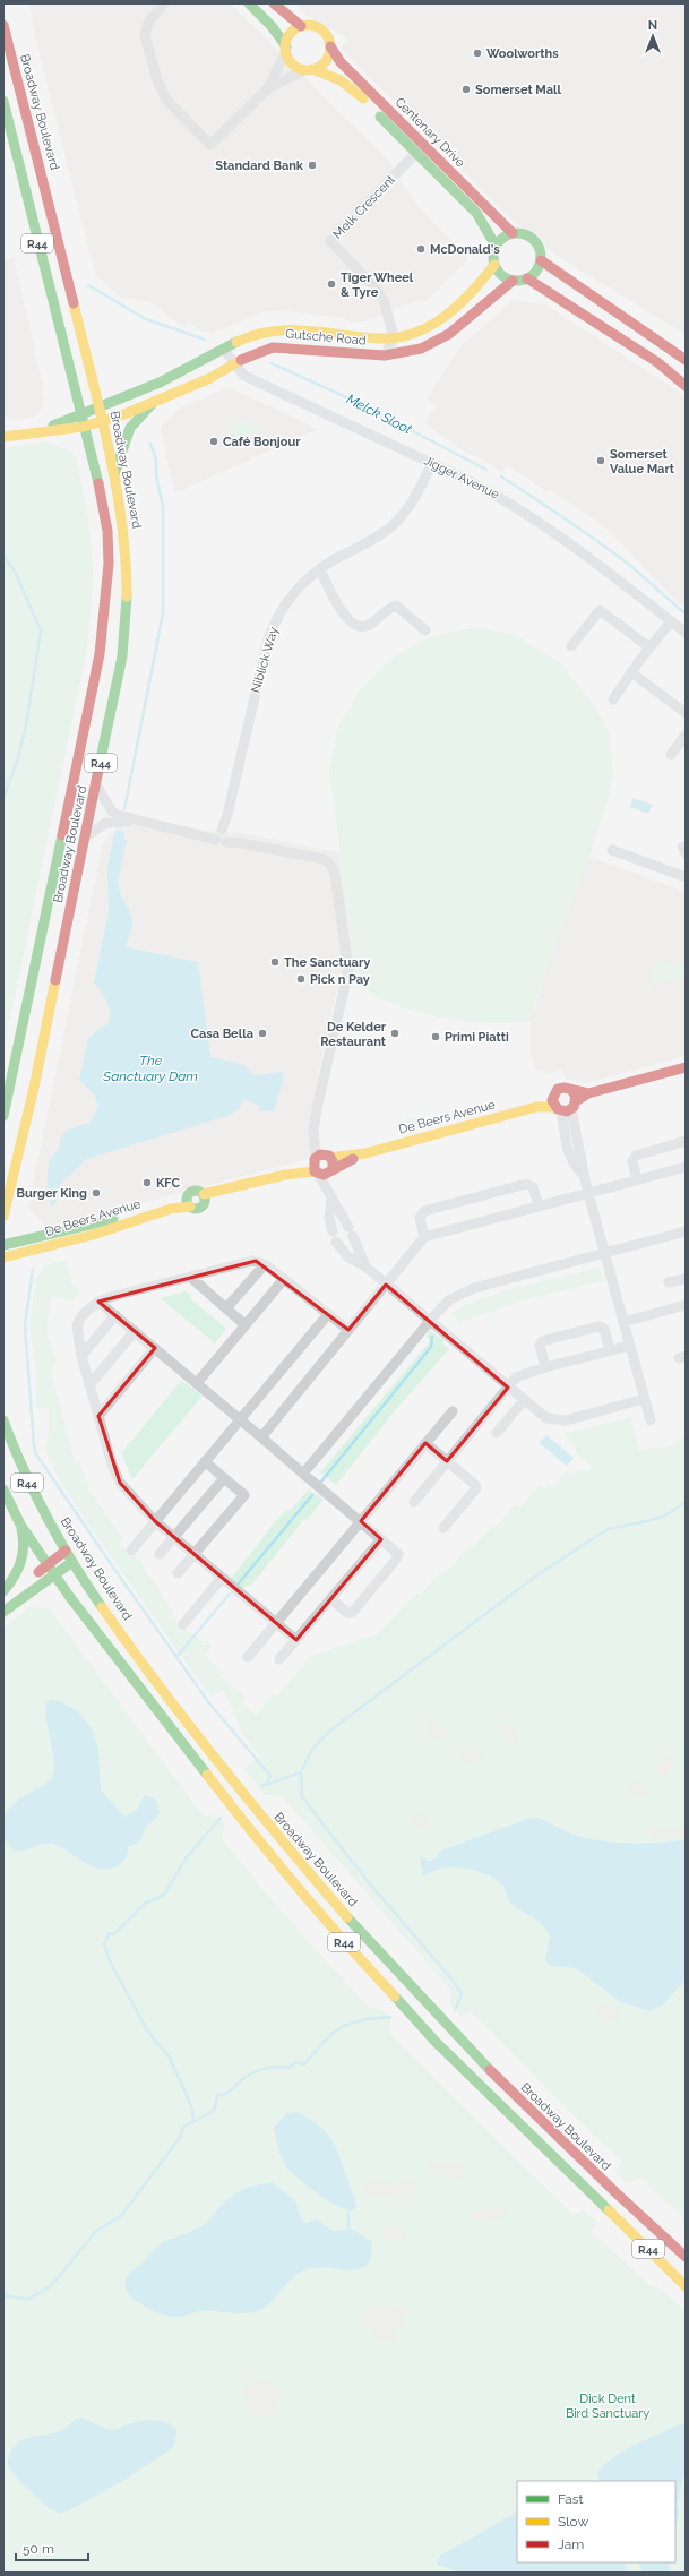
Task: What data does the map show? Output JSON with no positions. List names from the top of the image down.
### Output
{
  "streets": {
    "main road": [
      "Broadway Boulevard",
      "Centenary Drive",
      "R44",
      "Gutsche Road",
      "De Beers Avenue"
    ],
    "street": ["Melk Crescent", "Jigger Avenue", "Niblick Way"]
  },
  "crossings": [
    ["Broadway Boulevard", "Gutsche Road"],
    ["Centenary Drive", "Melk Crescent"],
    ["Centenary Drive", "Gutsche Road"],
    ["Melk Crescent", "Gutsche Road"],
    ["Gutsche Road", "Jigger Avenue"],
    ["Jigger Avenue", "Niblick Way"]
  ],
  "water": ["Melck Sloot", "The Sanctuary Dam"],
  "parks": ["Dick Dent Bird Sanctuary"],
  "places": [
    "Woolworths",
    "Somerset Mall",
    "Standard Bank",
    "McDonald's",
    "Tiger Wheel & Tyre",
    "Café Bonjour",
    "Somerset Value Mart",
    "The Sanctuary",
    "Pick n Pay",
    "Casa Bella",
    "De Kelder Restaurant",
    "Primi Piatti",
    "KFC",
    "Burger King"
  ],
  "legend": ["Fast", "Slow", "Jam"],
  "scale_bar": "50 m",
  "north": "top"
}
